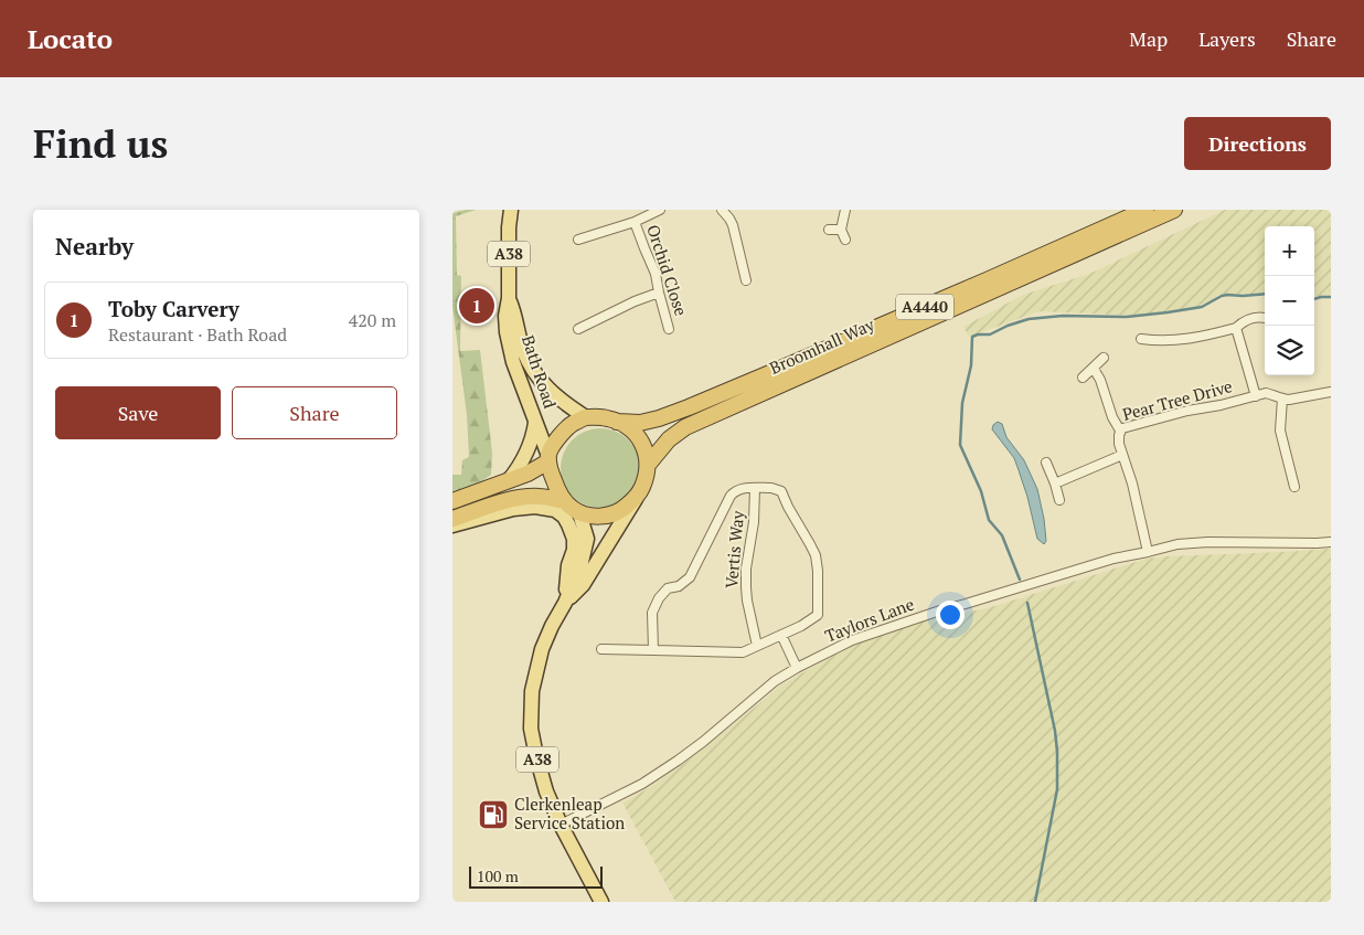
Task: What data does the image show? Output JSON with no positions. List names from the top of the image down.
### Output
{
  "streets": {
    "highway": ["A4440", "Broomhall Way"],
    "main road": ["A38", "Bath Road"],
    "street": [
      "Orchid Close",
      "Pear Tree Drive",
      "Vertis Way",
      "Taylors Lane"
    ]
  },
  "crossings": [
    ["A38", "Broomhall Way"],
    ["A38", "Bath Road"],
    ["A38", "Taylors Lane"],
    ["Broomhall Way", "Bath Road"],
    ["Pear Tree Drive", "Taylors Lane"]
  ],
  "places": {
    "fuel station": ["Clerkenleap Service Station"]
  },
  "scale_bar": "100 m",
  "page": {
    "header": "Locato",
    "nav": ["Map", "Layers", "Share"],
    "buttons": [
      "Directions",
      ["Save", "Share"]
    ],
    "title": "Find us",
    "heading": "Nearby",
    "map_buttons": ["+", "−"],
    "list": [
      {
        "mark": "1",
        "name": "Toby Carvery",
        "note": "Restaurant · Bath Road",
        "value": "420 m"
      }
    ],
    "pins": "1",
    "scale": "100 m"
  }
}
